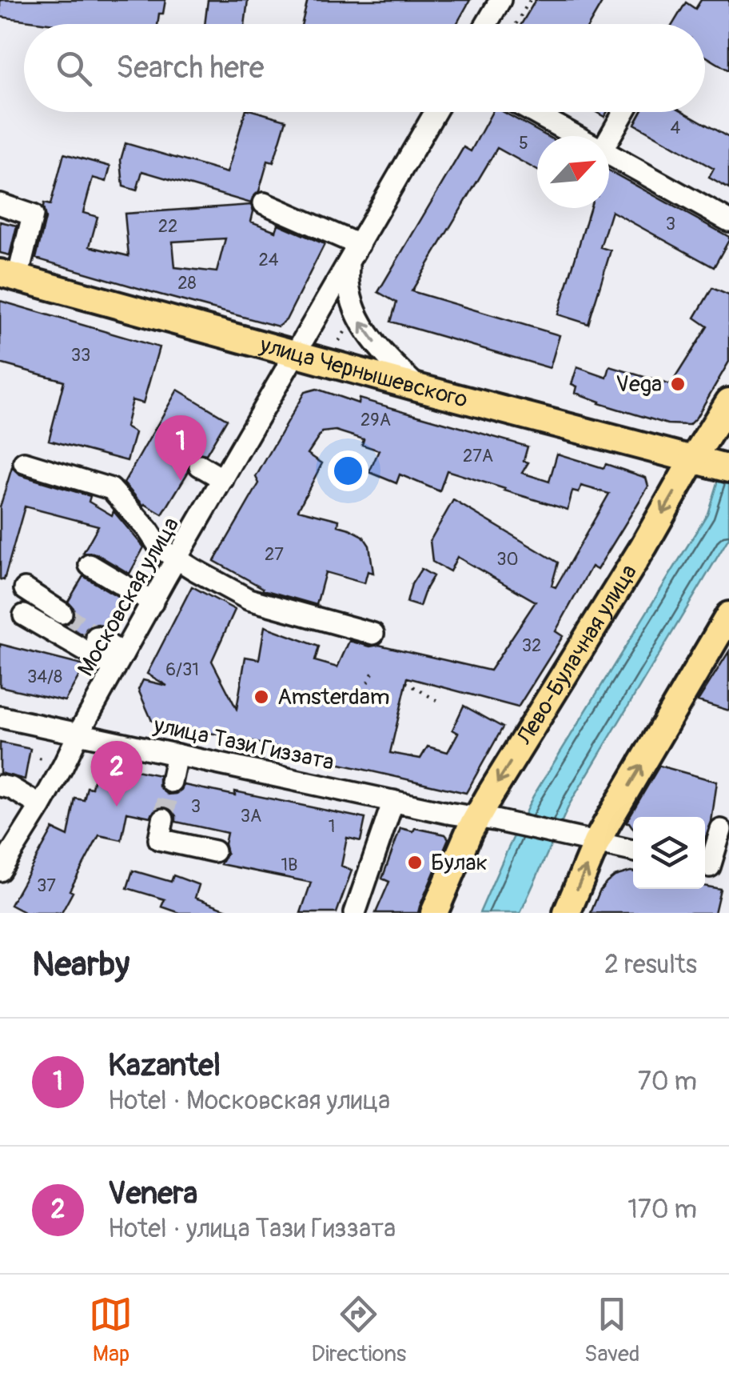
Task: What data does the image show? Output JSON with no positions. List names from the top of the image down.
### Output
{
  "streets": {
    "main road": ["улица Чернышевского", "Лево-Булачная улица"],
    "street": ["Московская улица", "улица Тази Гиззата"]
  },
  "crossings": [
    ["улица Чернышевского", "Московская улица"],
    ["улица Чернышевского", "Лево-Булачная улица"],
    ["Московская улица", "улица Тази Гиззата"],
    ["Лево-Булачная улица", "улица Тази Гиззата"]
  ],
  "places": ["Vega", "Amsterdam", "Булак"],
  "house_numbers": [
    "4",
    "5",
    "3",
    "22",
    "24",
    "28",
    "33",
    "29А",
    "27А",
    "27",
    "30",
    "32",
    "6/31",
    "34/8",
    "3",
    "3А",
    "1",
    "1В",
    "37"
  ],
  "north": "top right",
  "page": {
    "search": "Search here",
    "pins": ["1", "2"],
    "heading": ["Nearby", "2 results"],
    "list": [
      {
        "mark": "1",
        "name": "Kazantel",
        "note": "Hotel · Московская улица",
        "value": "70 m"
      },
      {
        "mark": "2",
        "name": "Venera",
        "note": "Hotel · улица Тази Гиззата",
        "value": "170 m"
      }
    ],
    "nav": ["Map", "Directions", "Saved"]
  }
}
